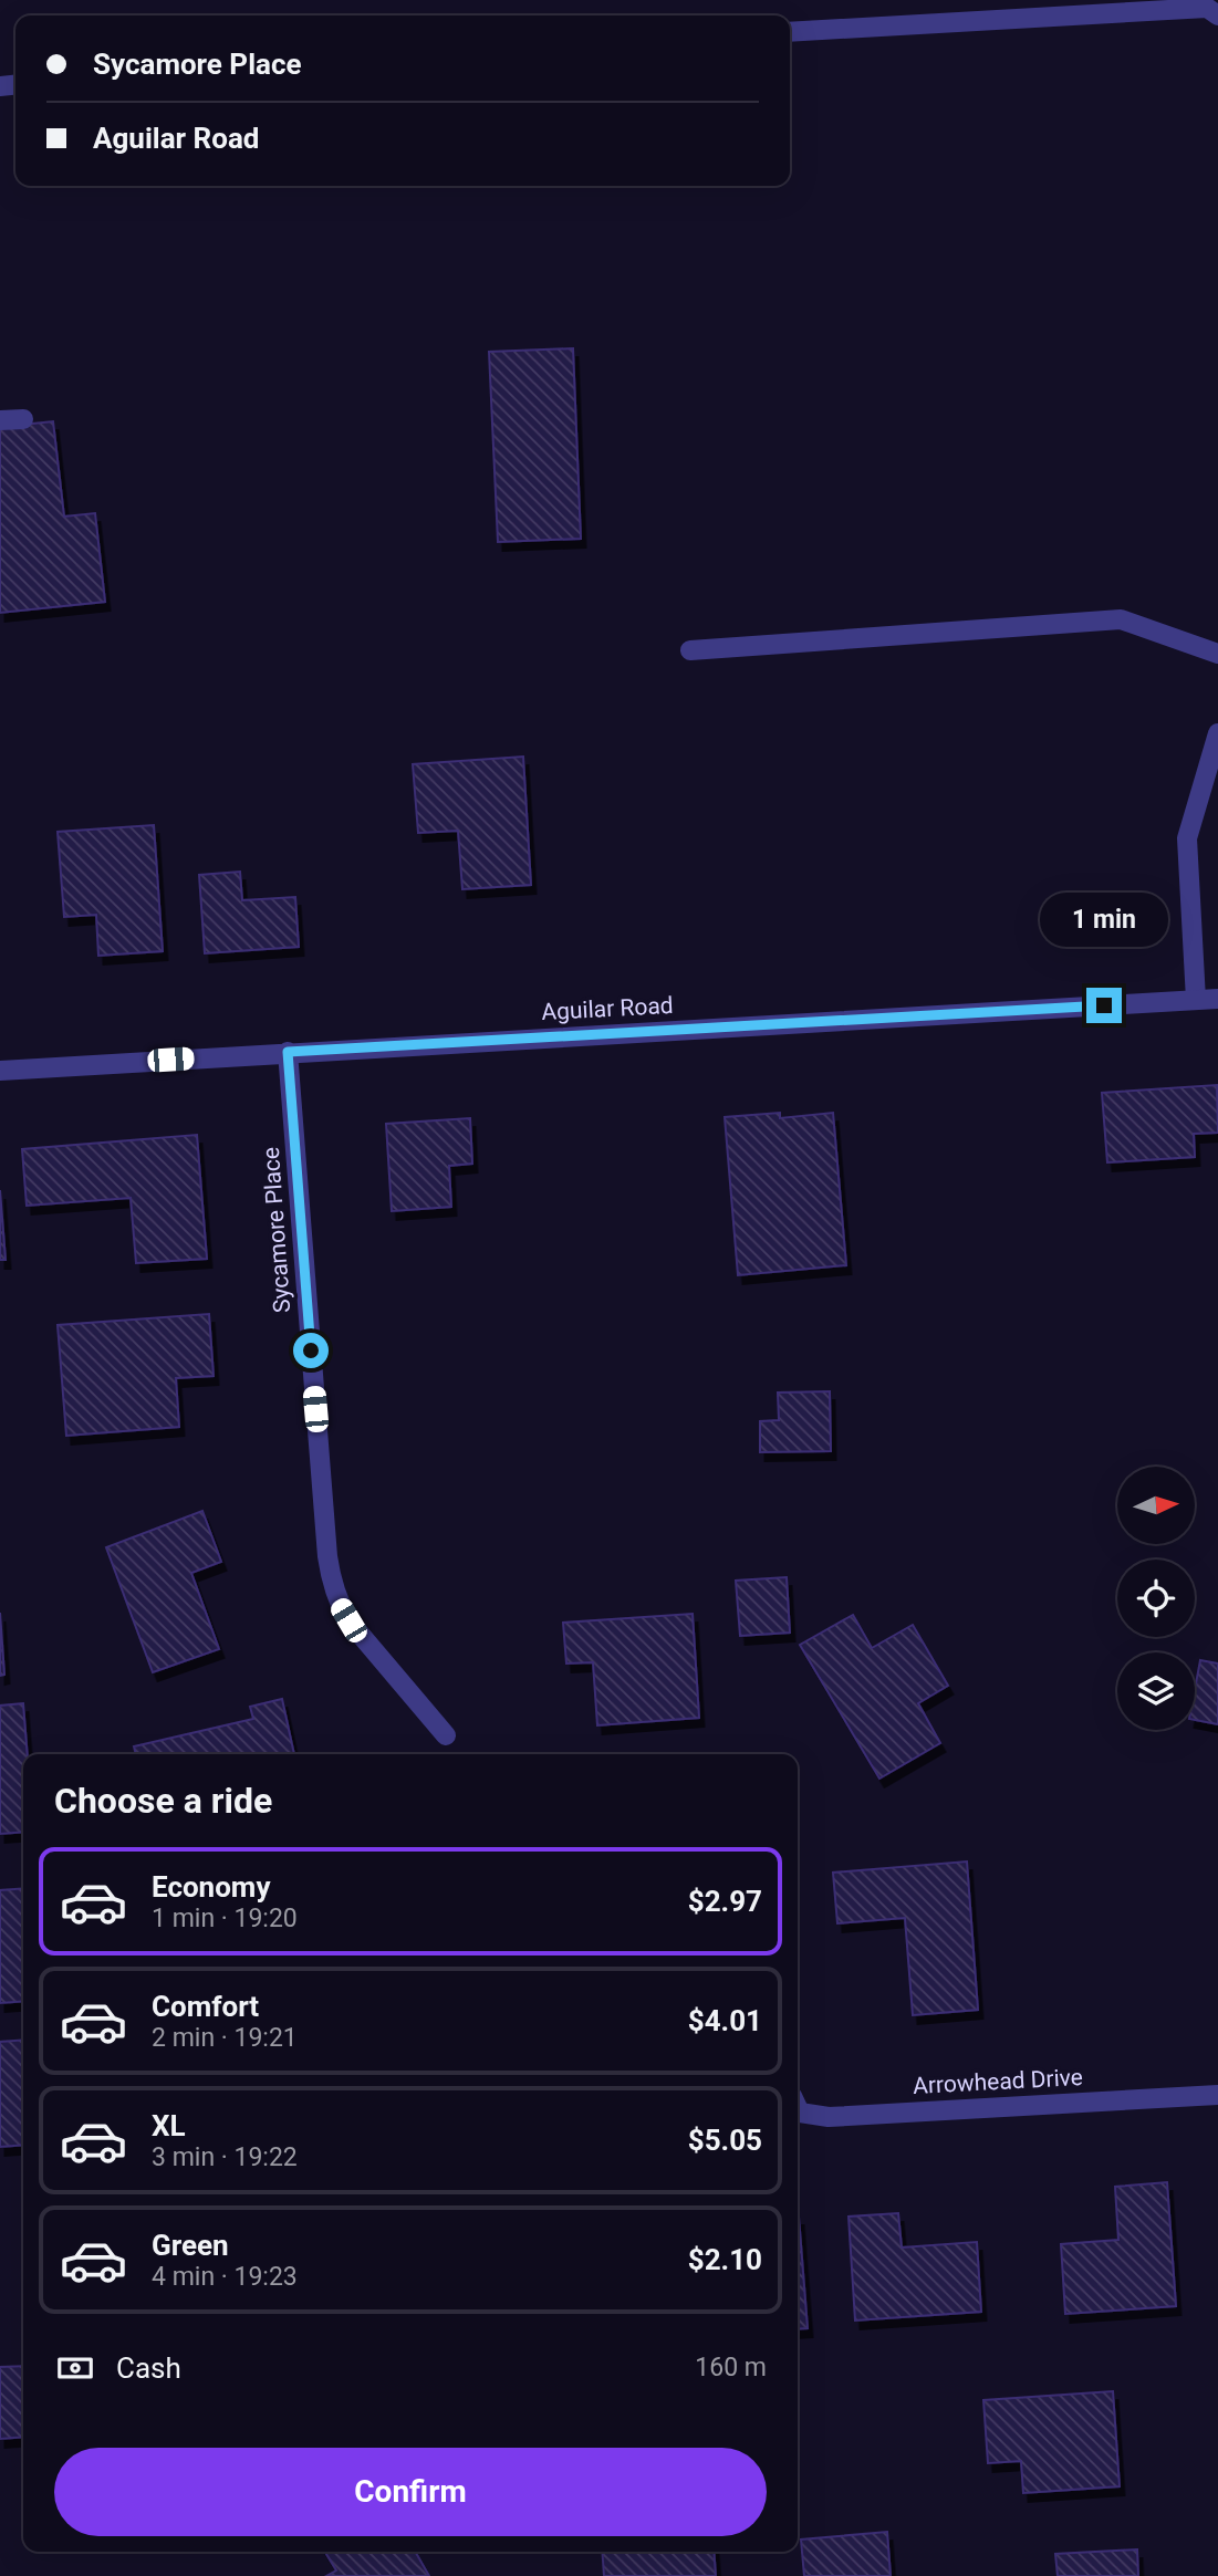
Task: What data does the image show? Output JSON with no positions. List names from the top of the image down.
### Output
{
  "streets": {
    "street": ["Aguilar Road", "Sycamore Place", "Arrowhead Drive"]
  },
  "crossings": [
    ["Aguilar Road", "Sycamore Place"]
  ],
  "north": "right",
  "page": {
    "banner": ["Sycamore Place", "Aguilar Road"],
    "bubble": "1 min",
    "heading": "Choose a ride",
    "list": [
      {
        "name": "Economy",
        "note": "1 min · 19:20",
        "value": "$2.97"
      },
      {
        "name": "Comfort",
        "note": "2 min · 19:21",
        "value": "$4.01"
      },
      {
        "name": "XL",
        "note": "3 min · 19:22",
        "value": "$5.05"
      },
      {
        "name": "Green",
        "note": "4 min · 19:23",
        "value": "$2.10"
      }
    ],
    "pay": ["Cash", "160 m"],
    "buttons": "Confirm"
  }
}
